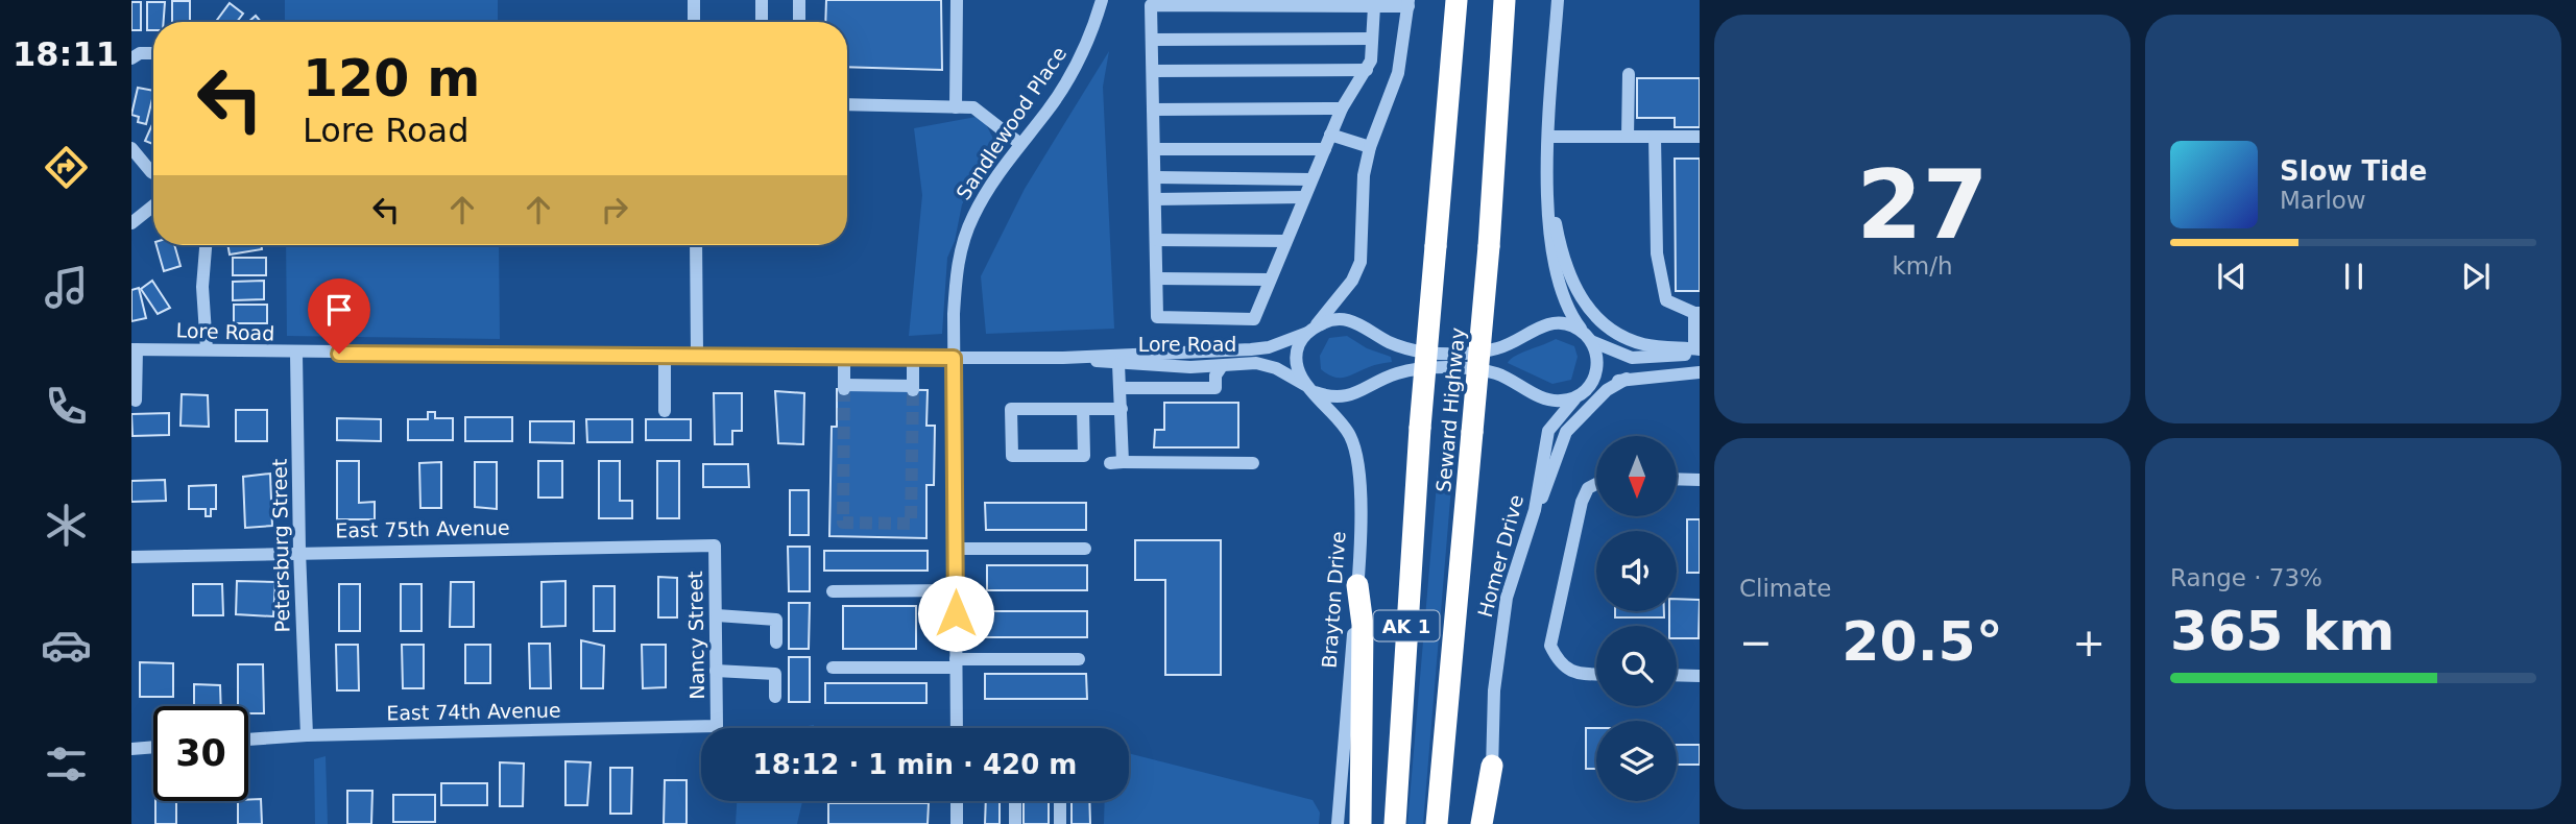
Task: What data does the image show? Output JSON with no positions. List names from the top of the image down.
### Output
{
  "streets": {
    "highway": ["Seward Highway", "AK 1"],
    "street": [
      "Sandlewood Place",
      "Lore Road",
      "East 75th Avenue",
      "Petersburg Street",
      "Homer Drive",
      "Brayton Drive",
      "Nancy Street",
      "East 74th Avenue"
    ]
  },
  "crossings": [
    ["Sandlewood Place", "Lore Road"],
    ["Lore Road", "Petersburg Street"],
    ["Lore Road", "Brayton Drive"],
    ["East 75th Avenue", "Petersburg Street"],
    ["East 75th Avenue", "Nancy Street"],
    ["Petersburg Street", "East 74th Avenue"],
    ["Nancy Street", "East 74th Avenue"]
  ],
  "north": "bottom",
  "page": {
    "tabs": "18:11",
    "tile": [
      ["27", "km/h"],
      "Climate",
      ["Range · 73%", "365 km"]
    ],
    "turn": ["120 m", "Lore Road"],
    "song": ["Slow Tide", "Marlow"],
    "heat": ["−", "20.5°", "+"],
    "limit": "30",
    "trip": "18:12 · 1 min · 420 m"
  }
}
